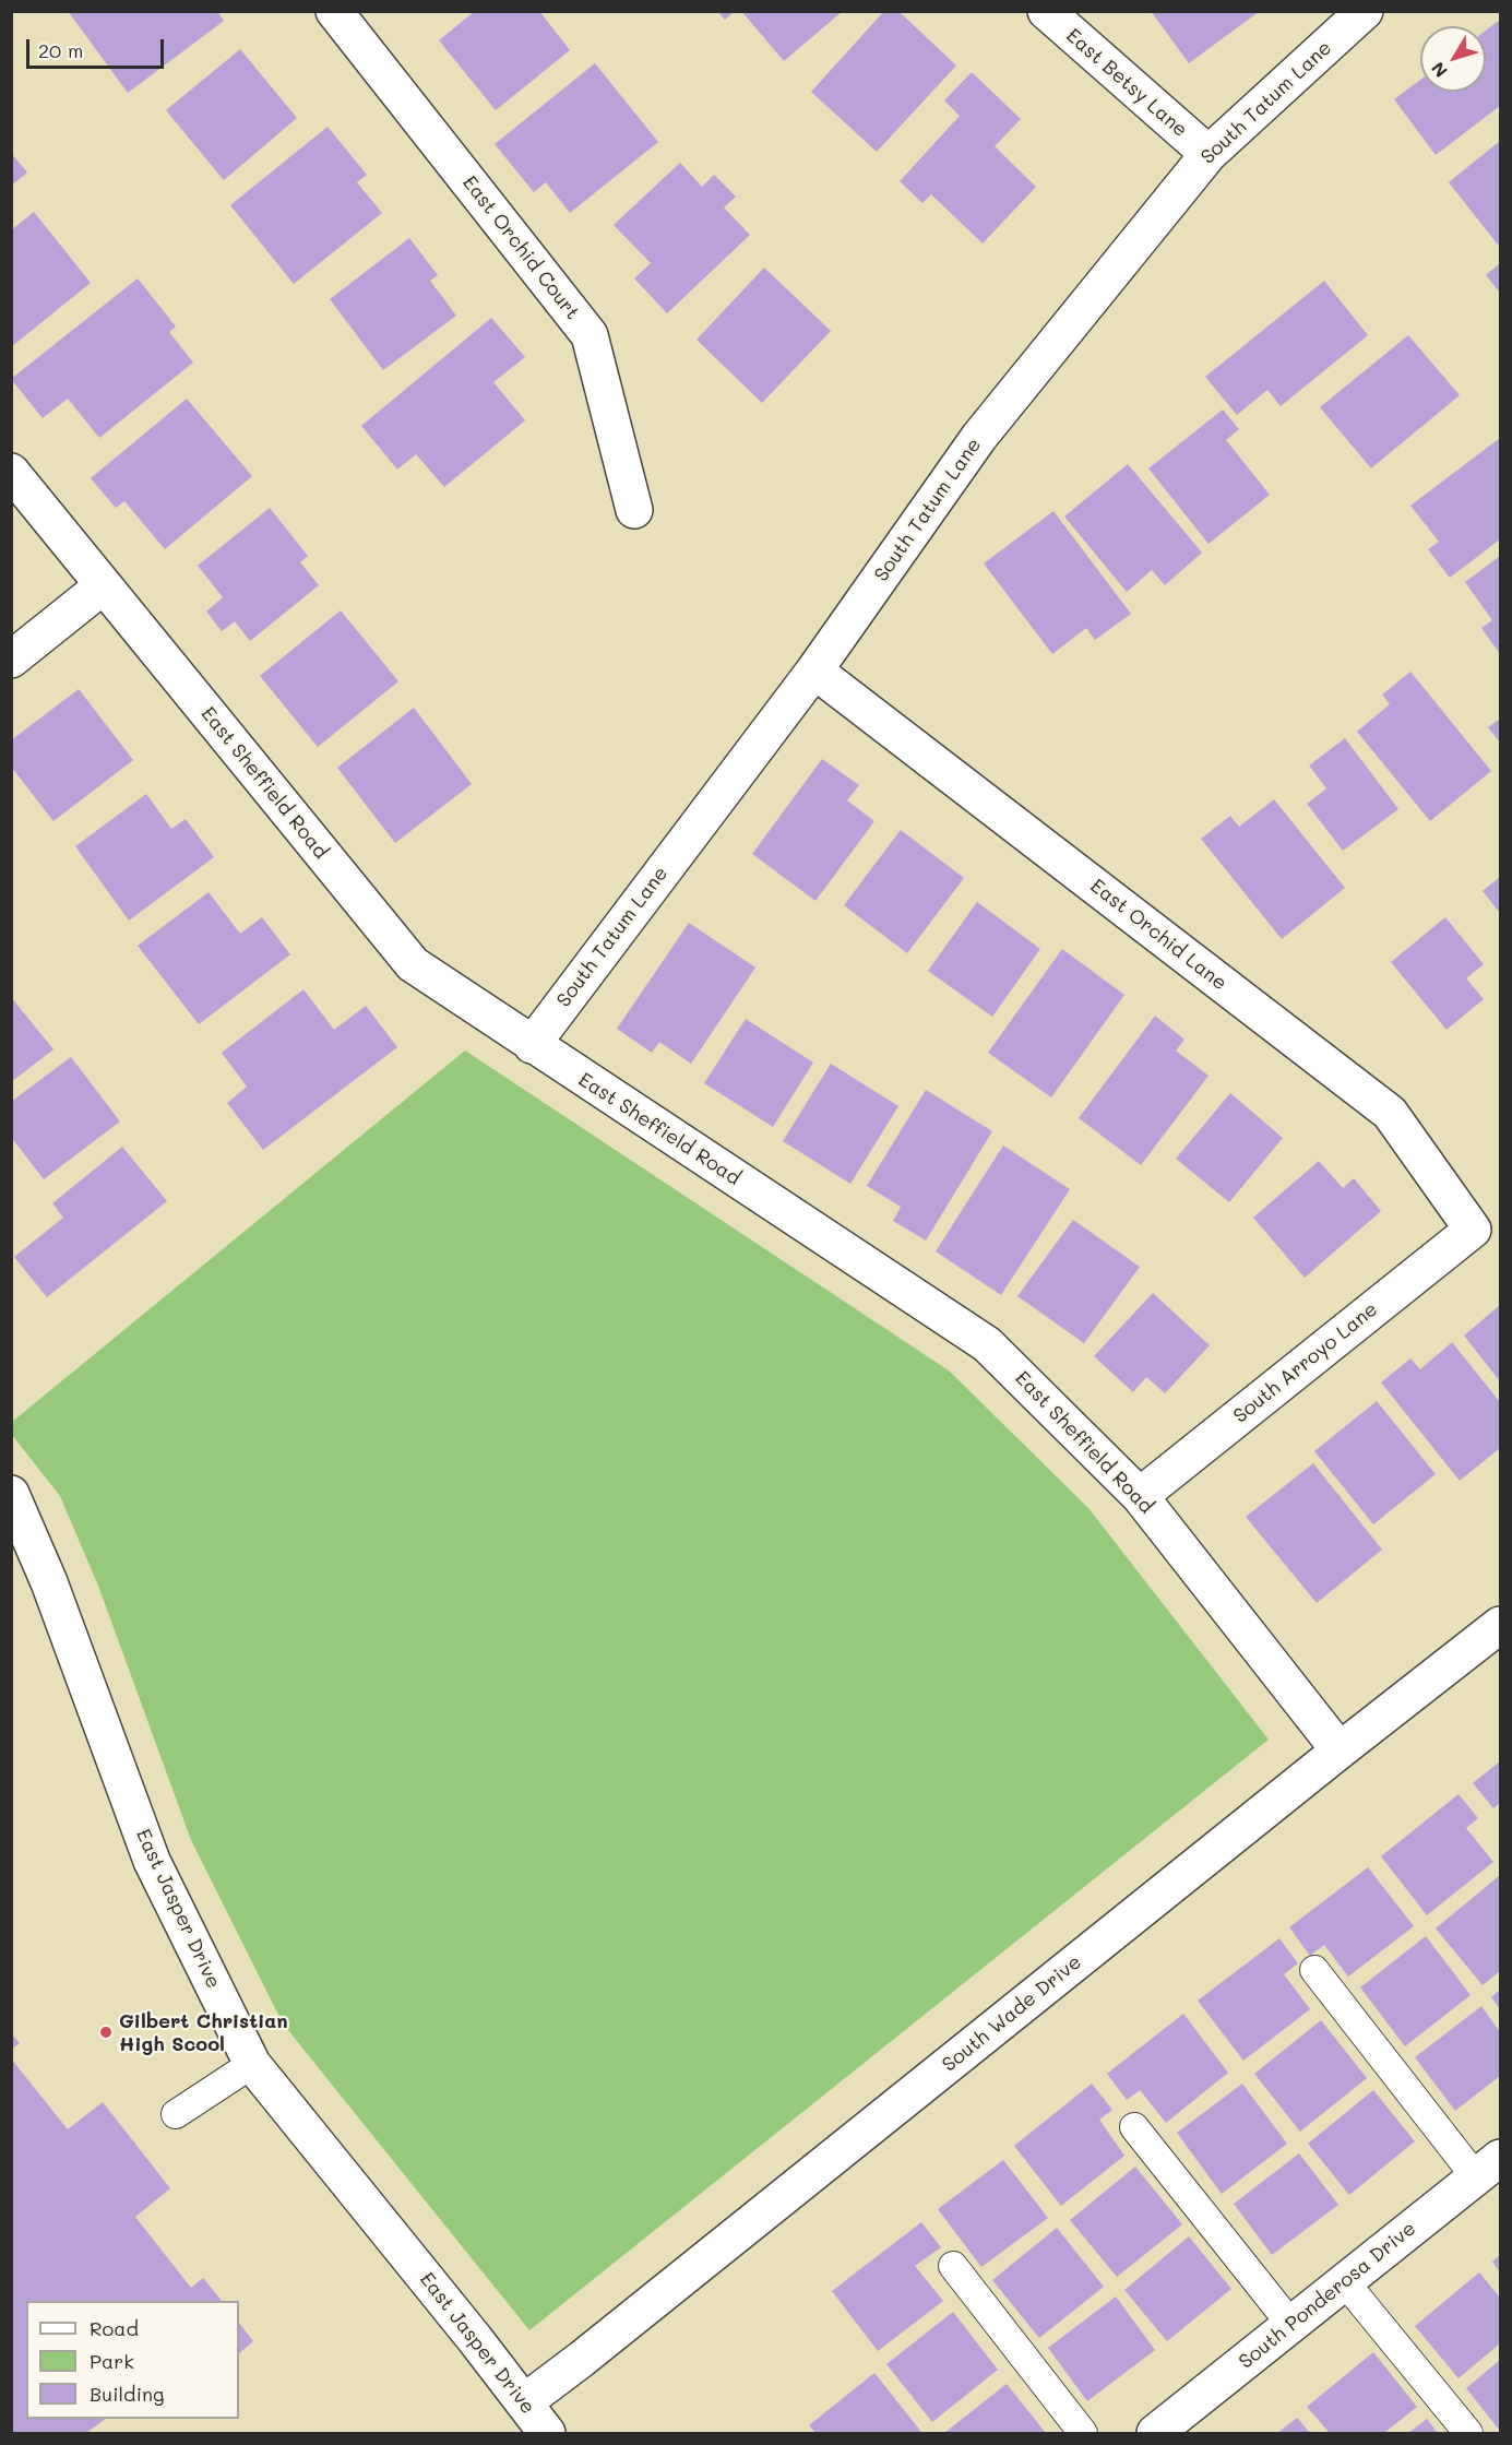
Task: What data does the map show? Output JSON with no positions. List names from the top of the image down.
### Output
{
  "streets": {
    "street": [
      "East Betsy Lane",
      "South Tatum Lane",
      "East Orchid Court",
      "East Sheffield Road",
      "East Orchid Lane",
      "South Arroyo Lane",
      "East Jasper Drive",
      "South Wade Drive",
      "South Ponderosa Drive"
    ]
  },
  "crossings": [
    ["East Betsy Lane", "South Tatum Lane"],
    ["South Tatum Lane", "East Sheffield Road"],
    ["South Tatum Lane", "East Orchid Lane"],
    ["East Sheffield Road", "South Arroyo Lane"],
    ["East Sheffield Road", "South Wade Drive"],
    ["East Orchid Lane", "South Arroyo Lane"],
    ["East Jasper Drive", "South Wade Drive"]
  ],
  "places": ["Gilbert Christian High Scool"],
  "legend": ["Road", "Park", "Building"],
  "scale_bar": "20 m",
  "north": "bottom left"
}
